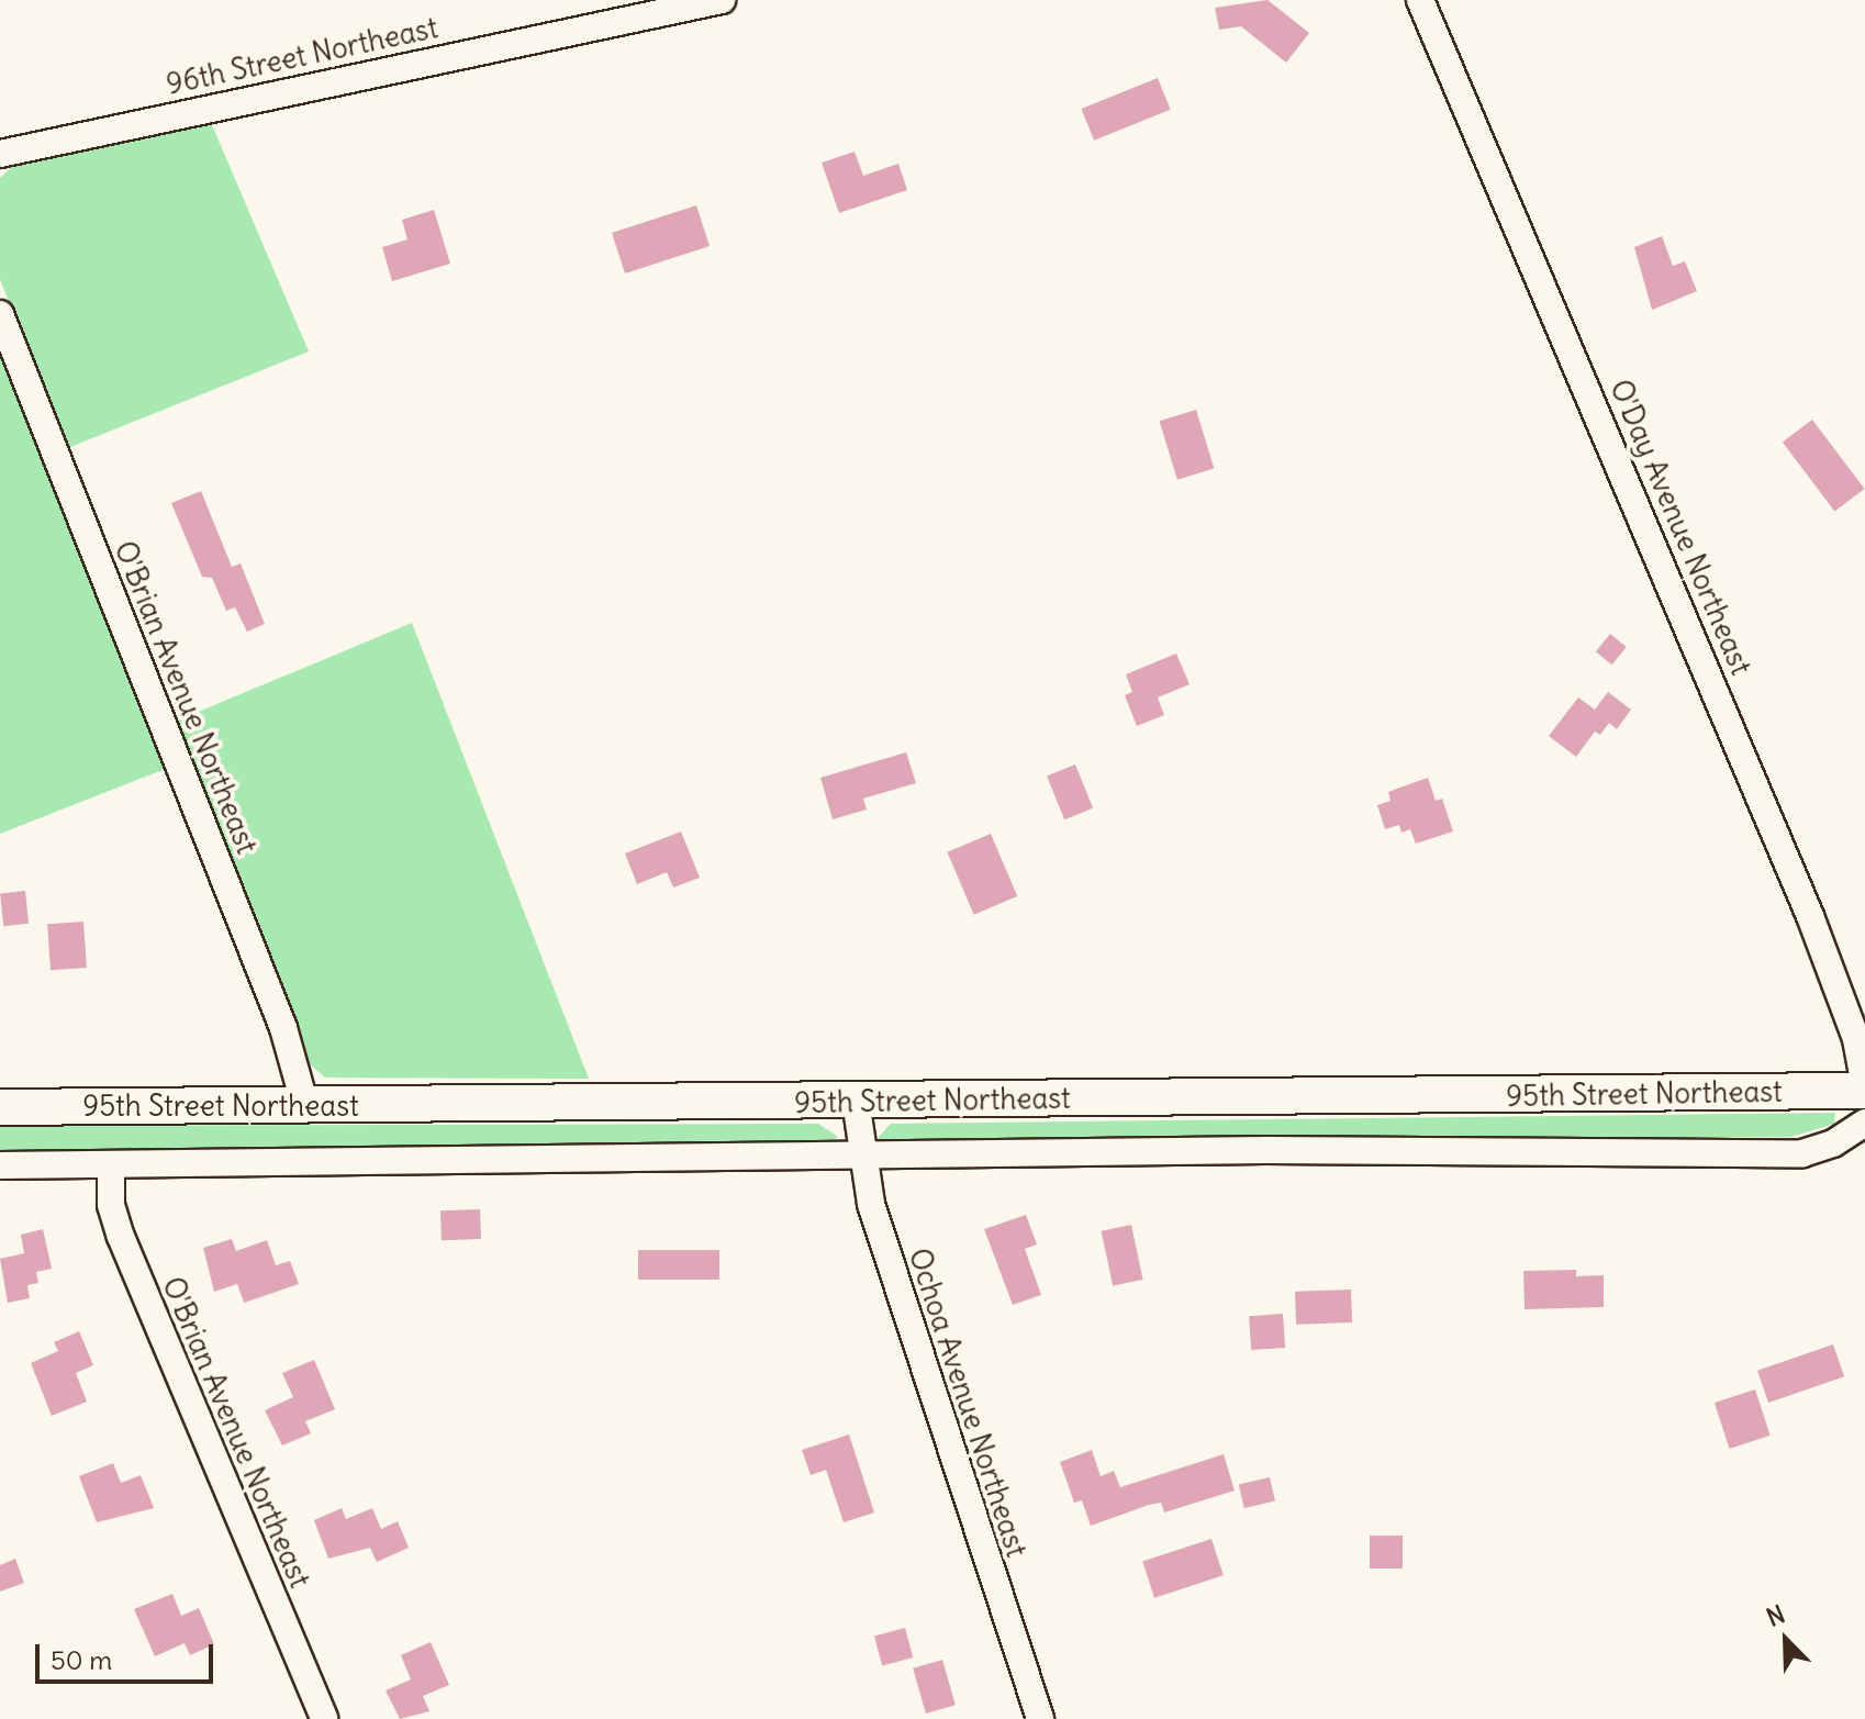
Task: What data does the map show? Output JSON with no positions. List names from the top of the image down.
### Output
{
  "streets": {
    "main road": ["95th Street Northeast"],
    "street": [
      "96th Street Northeast",
      "O'Day Avenue Northeast",
      "O'Brian Avenue Northeast",
      "Ochoa Avenue Northeast"
    ]
  },
  "crossings": [
    ["O'Day Avenue Northeast", "95th Street Northeast"],
    ["O'Brian Avenue Northeast", "95th Street Northeast"],
    ["95th Street Northeast", "Ochoa Avenue Northeast"]
  ],
  "scale_bar": "50 m",
  "north": "top left"
}
